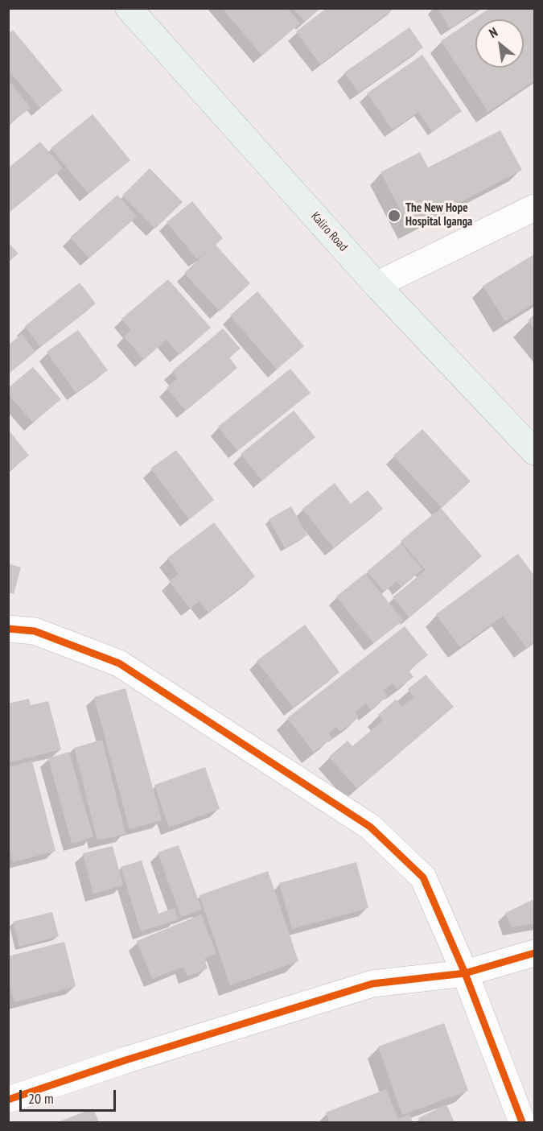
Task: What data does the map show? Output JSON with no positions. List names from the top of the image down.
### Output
{
  "streets": {
    "main road": ["Kaliro Road"]
  },
  "places": ["The New Hope Hospital Iganga"],
  "scale_bar": "20 m",
  "north": "top left"
}
